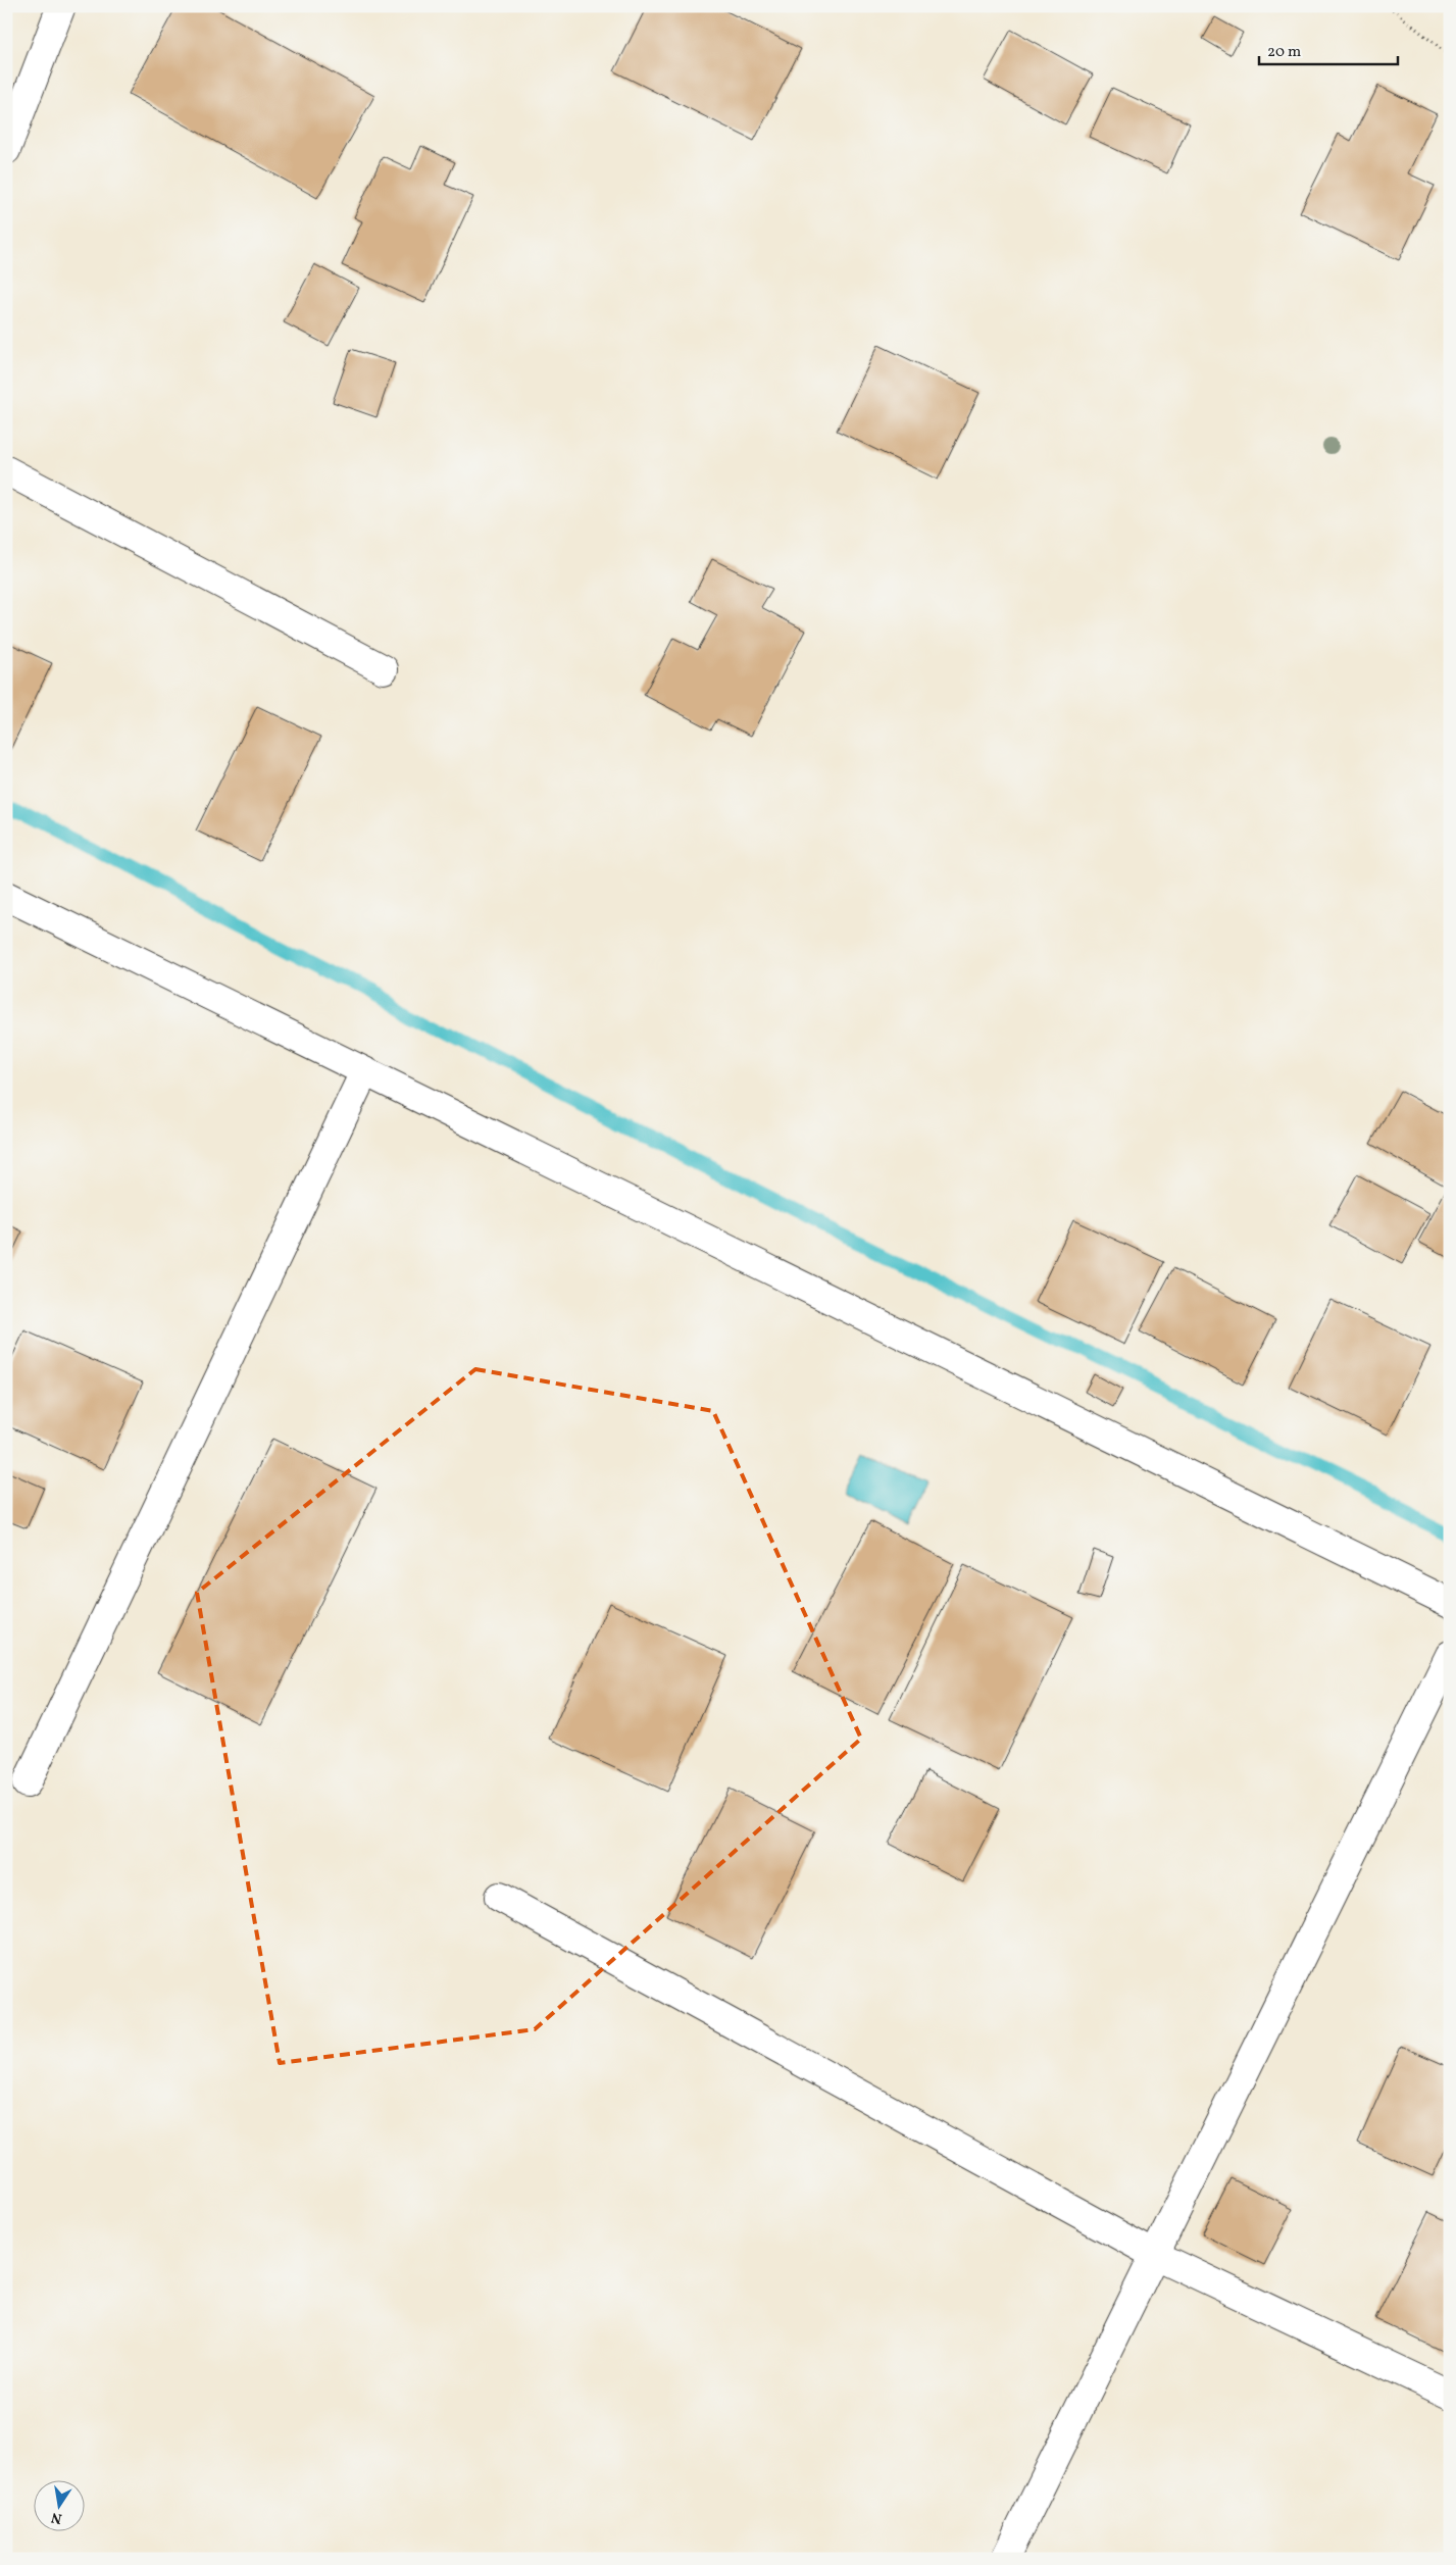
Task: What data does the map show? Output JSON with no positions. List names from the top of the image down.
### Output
{
  "scale_bar": "20 m",
  "north": "bottom"
}
